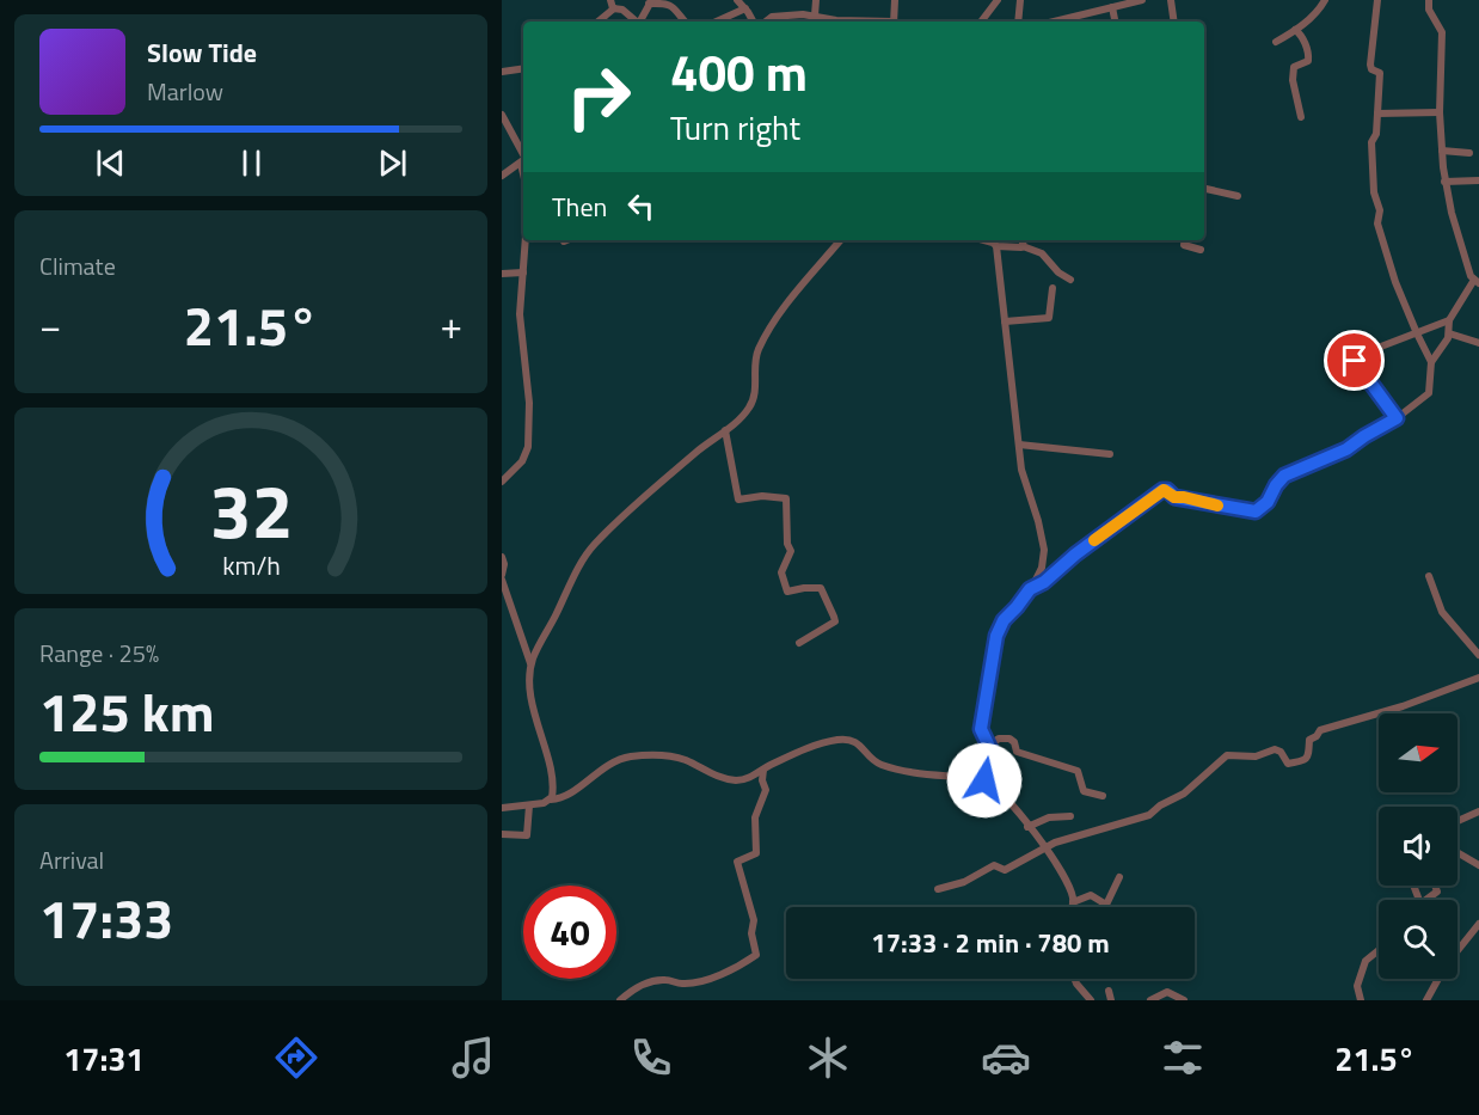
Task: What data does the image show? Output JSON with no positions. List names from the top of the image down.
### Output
{
  "north": "right",
  "page": {
    "turn": ["400 m", "Turn right"],
    "song": ["Slow Tide", "Marlow"],
    "then": "Then",
    "tile": [
      "Climate",
      ["Range · 25%", "125 km"],
      ["Arrival", "17:33"]
    ],
    "heat": ["−", "21.5°", "+"],
    "limit": "40",
    "trip": "17:33 · 2 min · 780 m",
    "tabs": ["17:31", "21.5°"],
    "gauge": ["32", "km/h"]
  }
}
